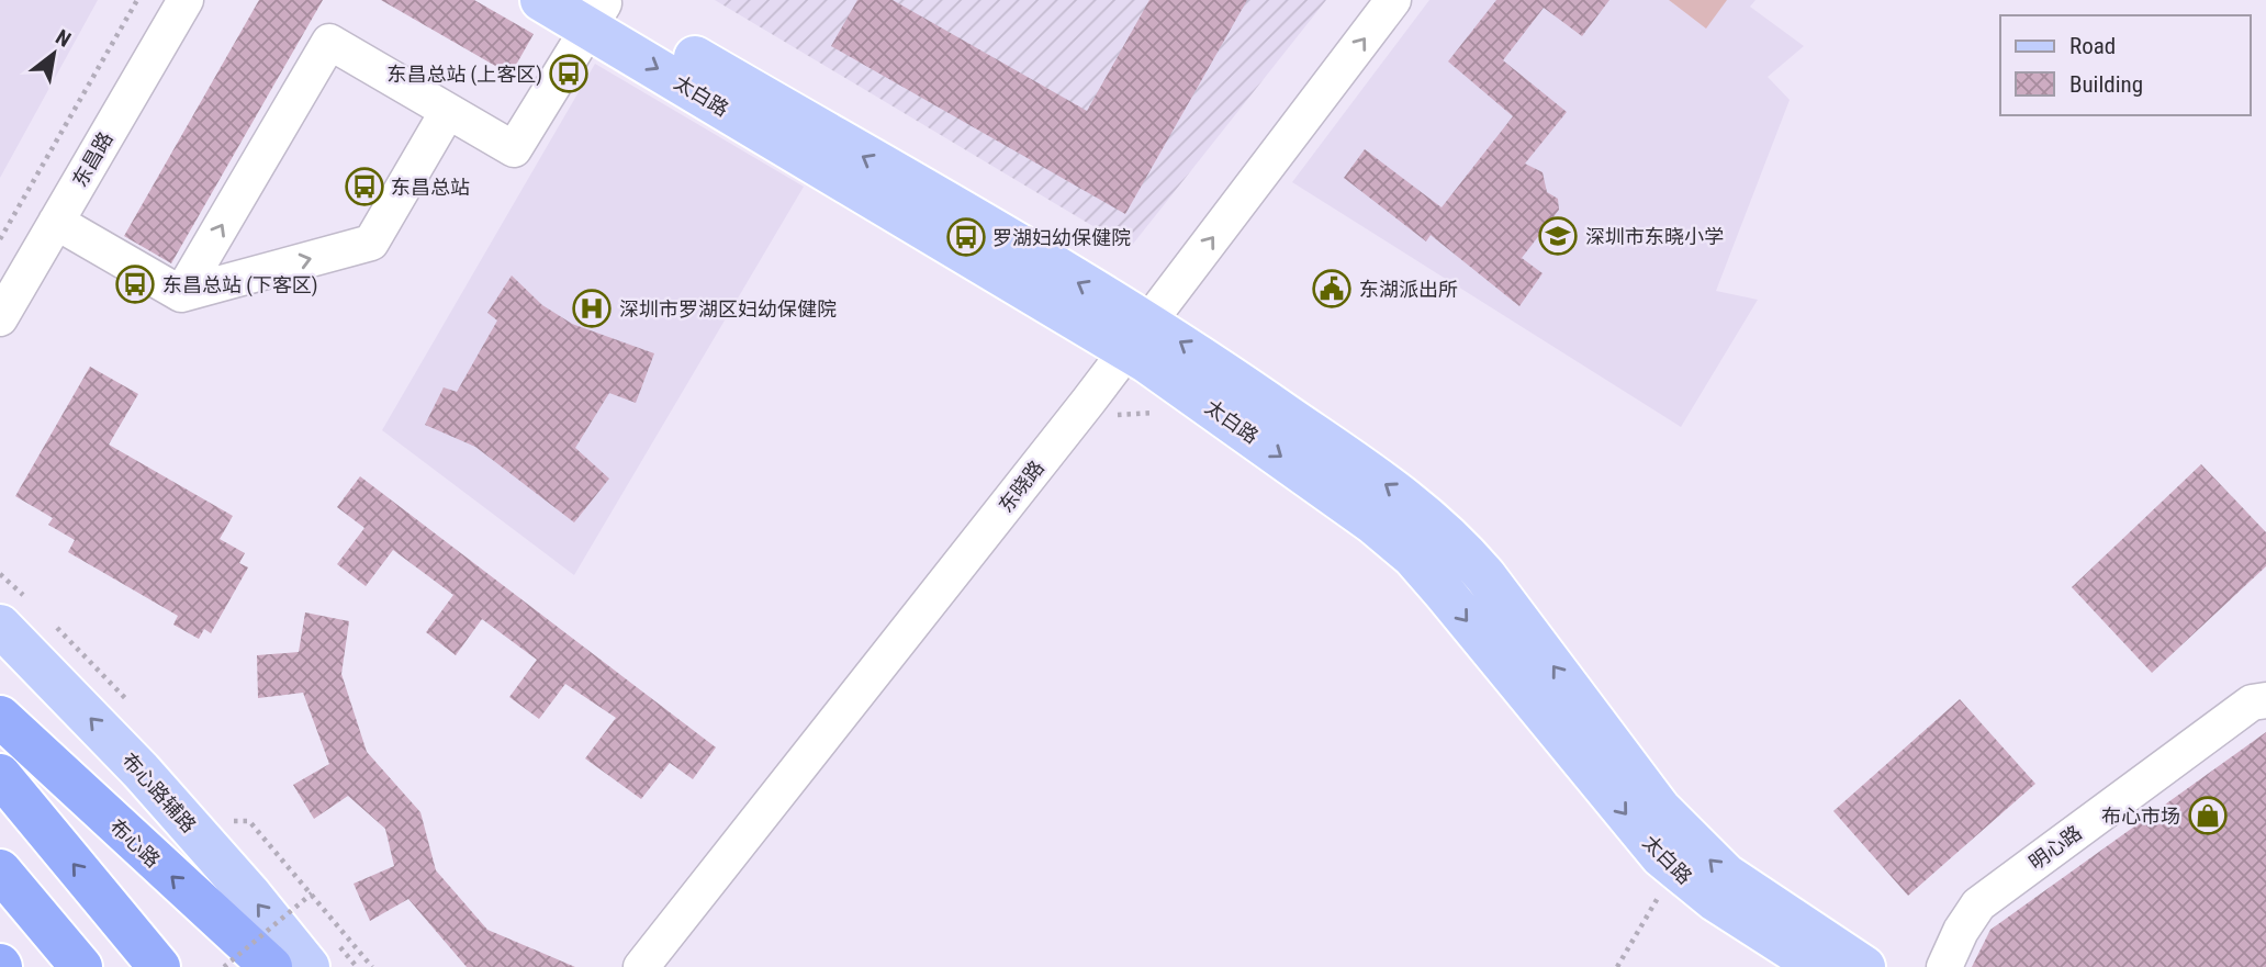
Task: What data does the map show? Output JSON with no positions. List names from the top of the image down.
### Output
{
  "streets": {
    "highway": ["布心路"],
    "main road": ["太白路", "布心路辅路"],
    "street": ["东昌路", "东晓路", "明心路"]
  },
  "crossings": [
    ["太白路", "东晓路"]
  ],
  "one_way": ["布心路辅路"],
  "places": {
    "bus stop": [
      "东昌总站 (上客区)",
      "东昌总站",
      "罗湖妇幼保健院",
      "东昌总站 (下客区)"
    ],
    "school or university": ["深圳市东晓小学"],
    "public building": ["东湖派出所"],
    "hospital": ["深圳市罗湖区妇幼保健院"],
    "shop": ["布心市场"]
  },
  "legend": ["Road", "Building"],
  "north": "top right"
}
